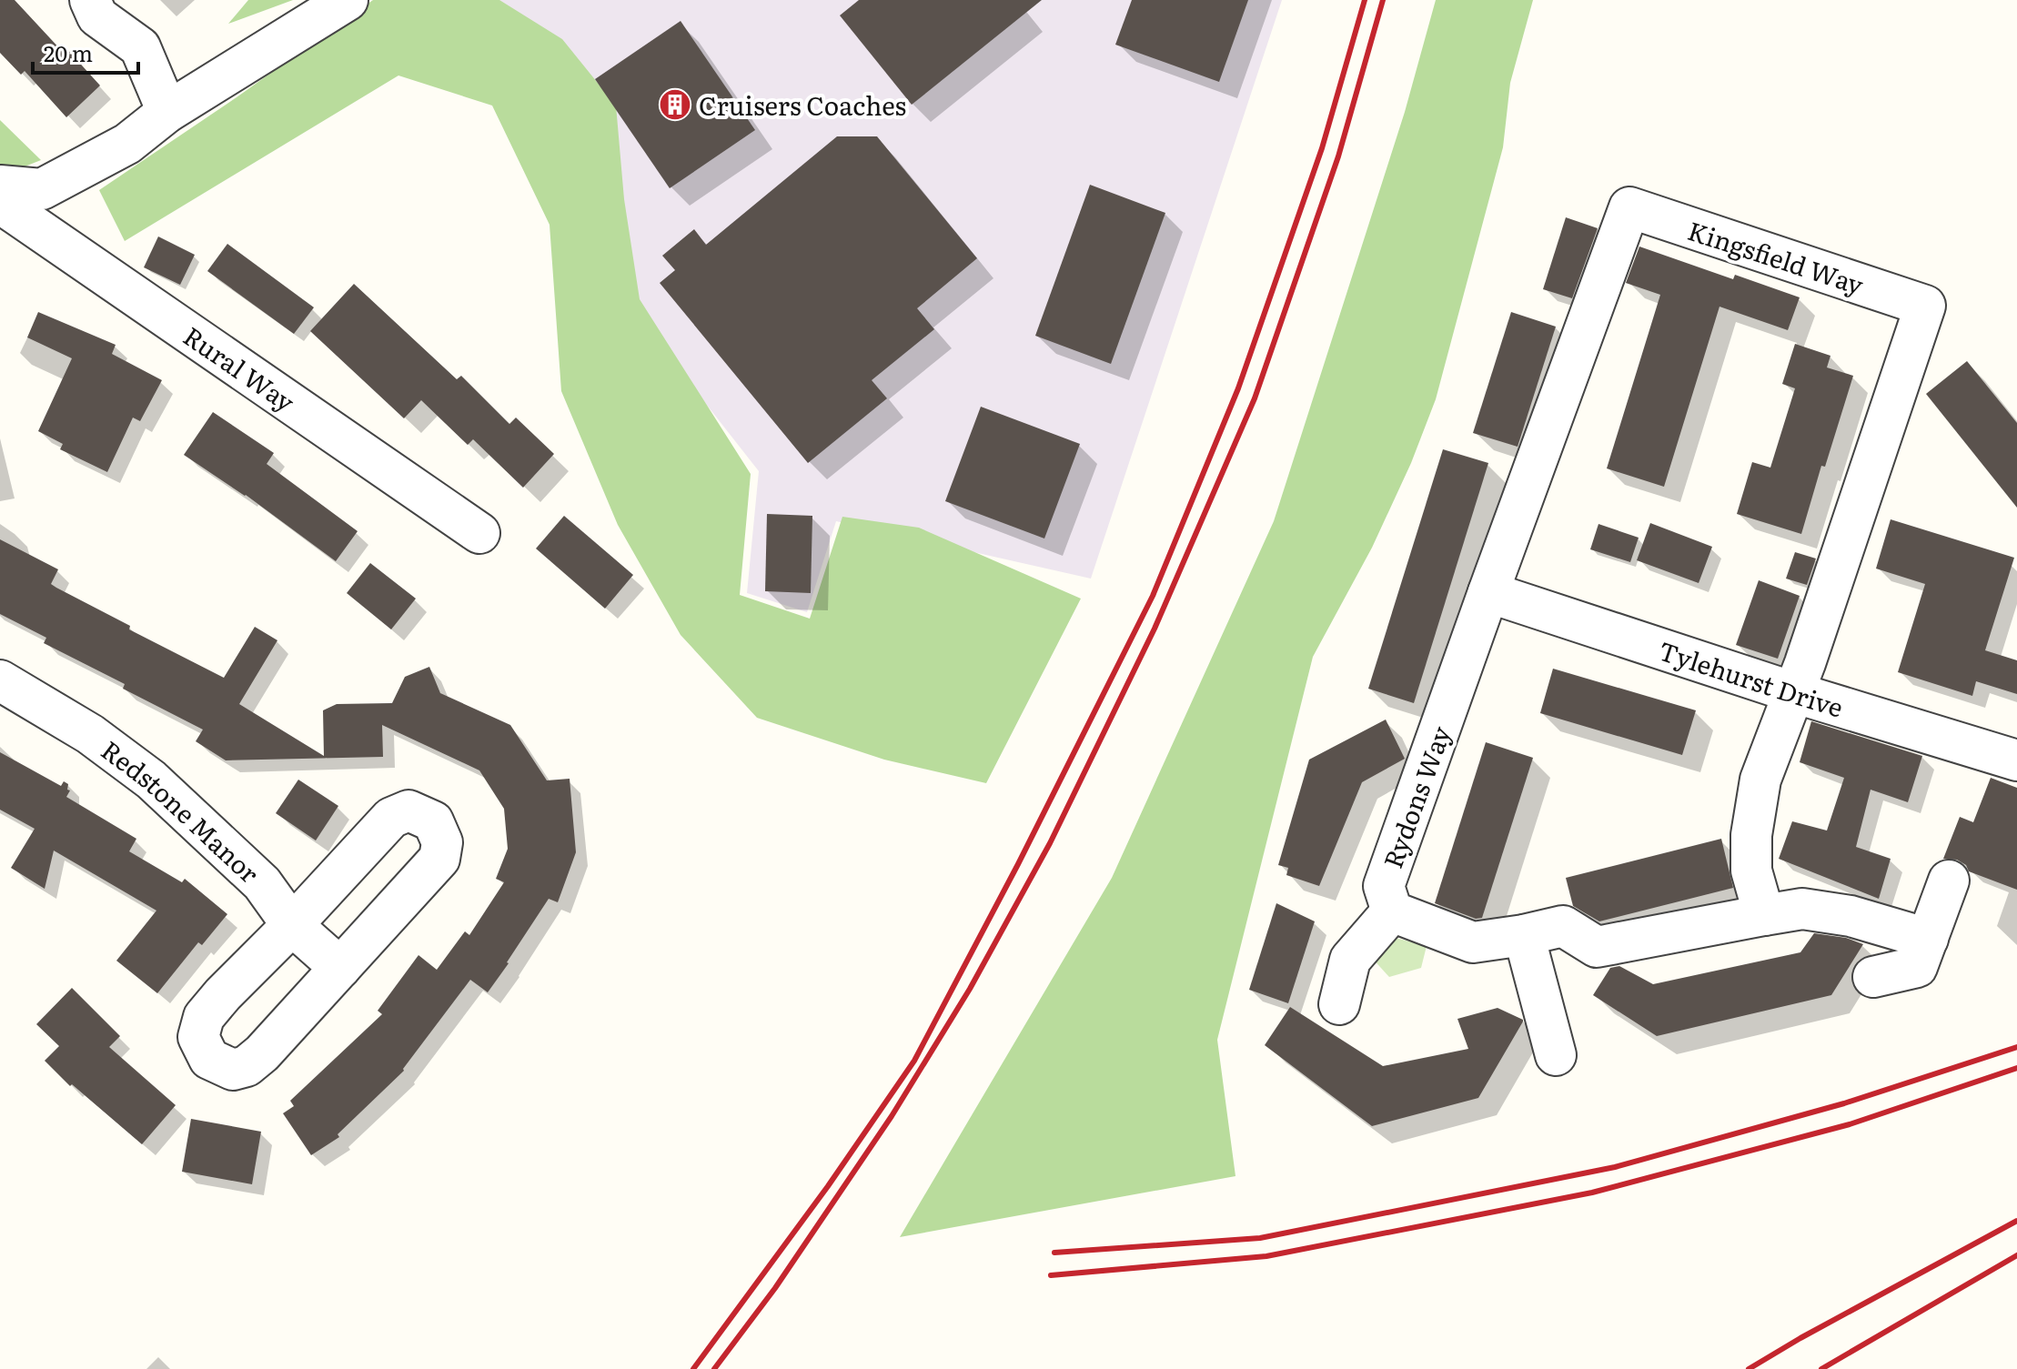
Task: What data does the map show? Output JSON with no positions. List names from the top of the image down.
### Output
{
  "streets": {
    "street": [
      "Kingsfield Way",
      "Rural Way",
      "Tylehurst Drive",
      "Rydons Way",
      "Redstone Manor"
    ]
  },
  "crossings": [
    ["Kingsfield Way", "Tylehurst Drive"],
    ["Kingsfield Way", "Rydons Way"],
    ["Tylehurst Drive", "Rydons Way"]
  ],
  "places": {
    "building": ["Cruisers Coaches"]
  },
  "scale_bar": "20 m"
}
